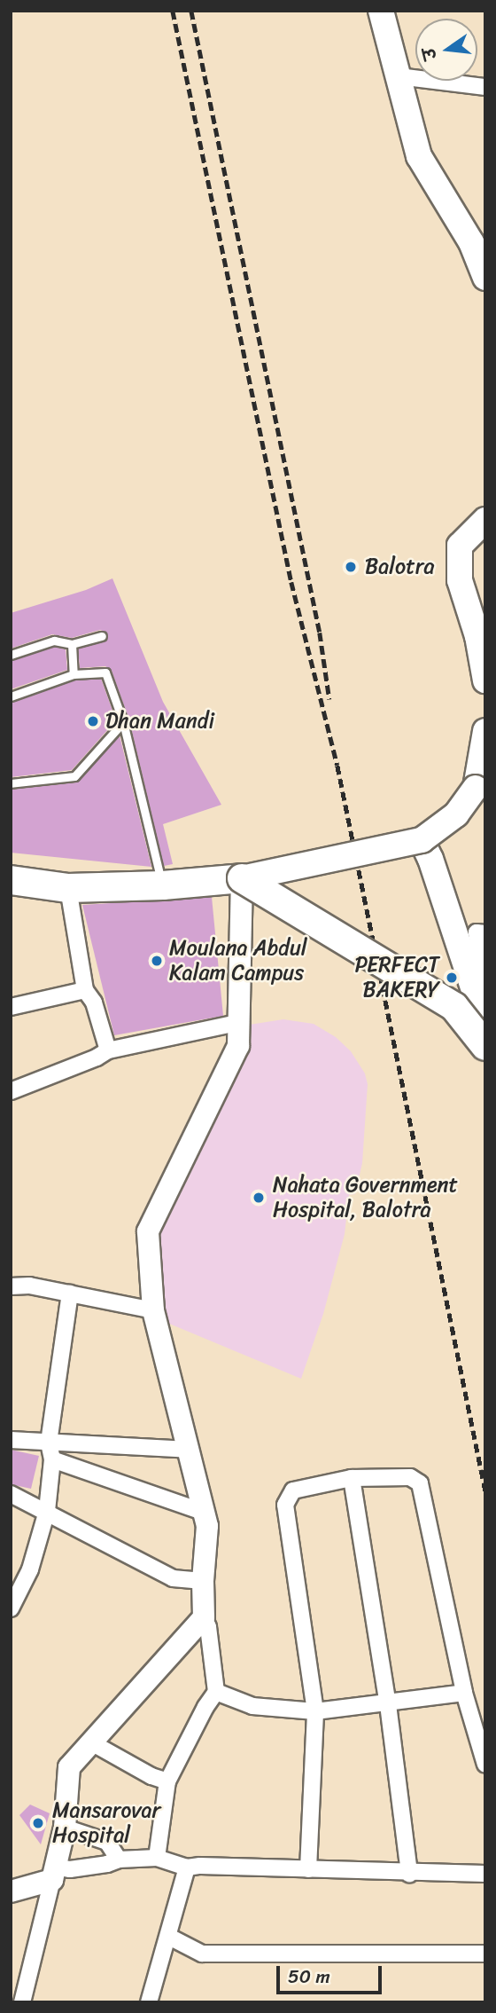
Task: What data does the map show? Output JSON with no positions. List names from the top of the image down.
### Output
{
  "places": [
    "Balotra",
    "Dhan Mandi",
    "Moulana Abdul Kalam Campus",
    "PERFECT BAKERY",
    "Nahata Government Hospital, Balotra",
    "Mansarovar Hospital"
  ],
  "scale_bar": "50 m",
  "north": "left"
}
